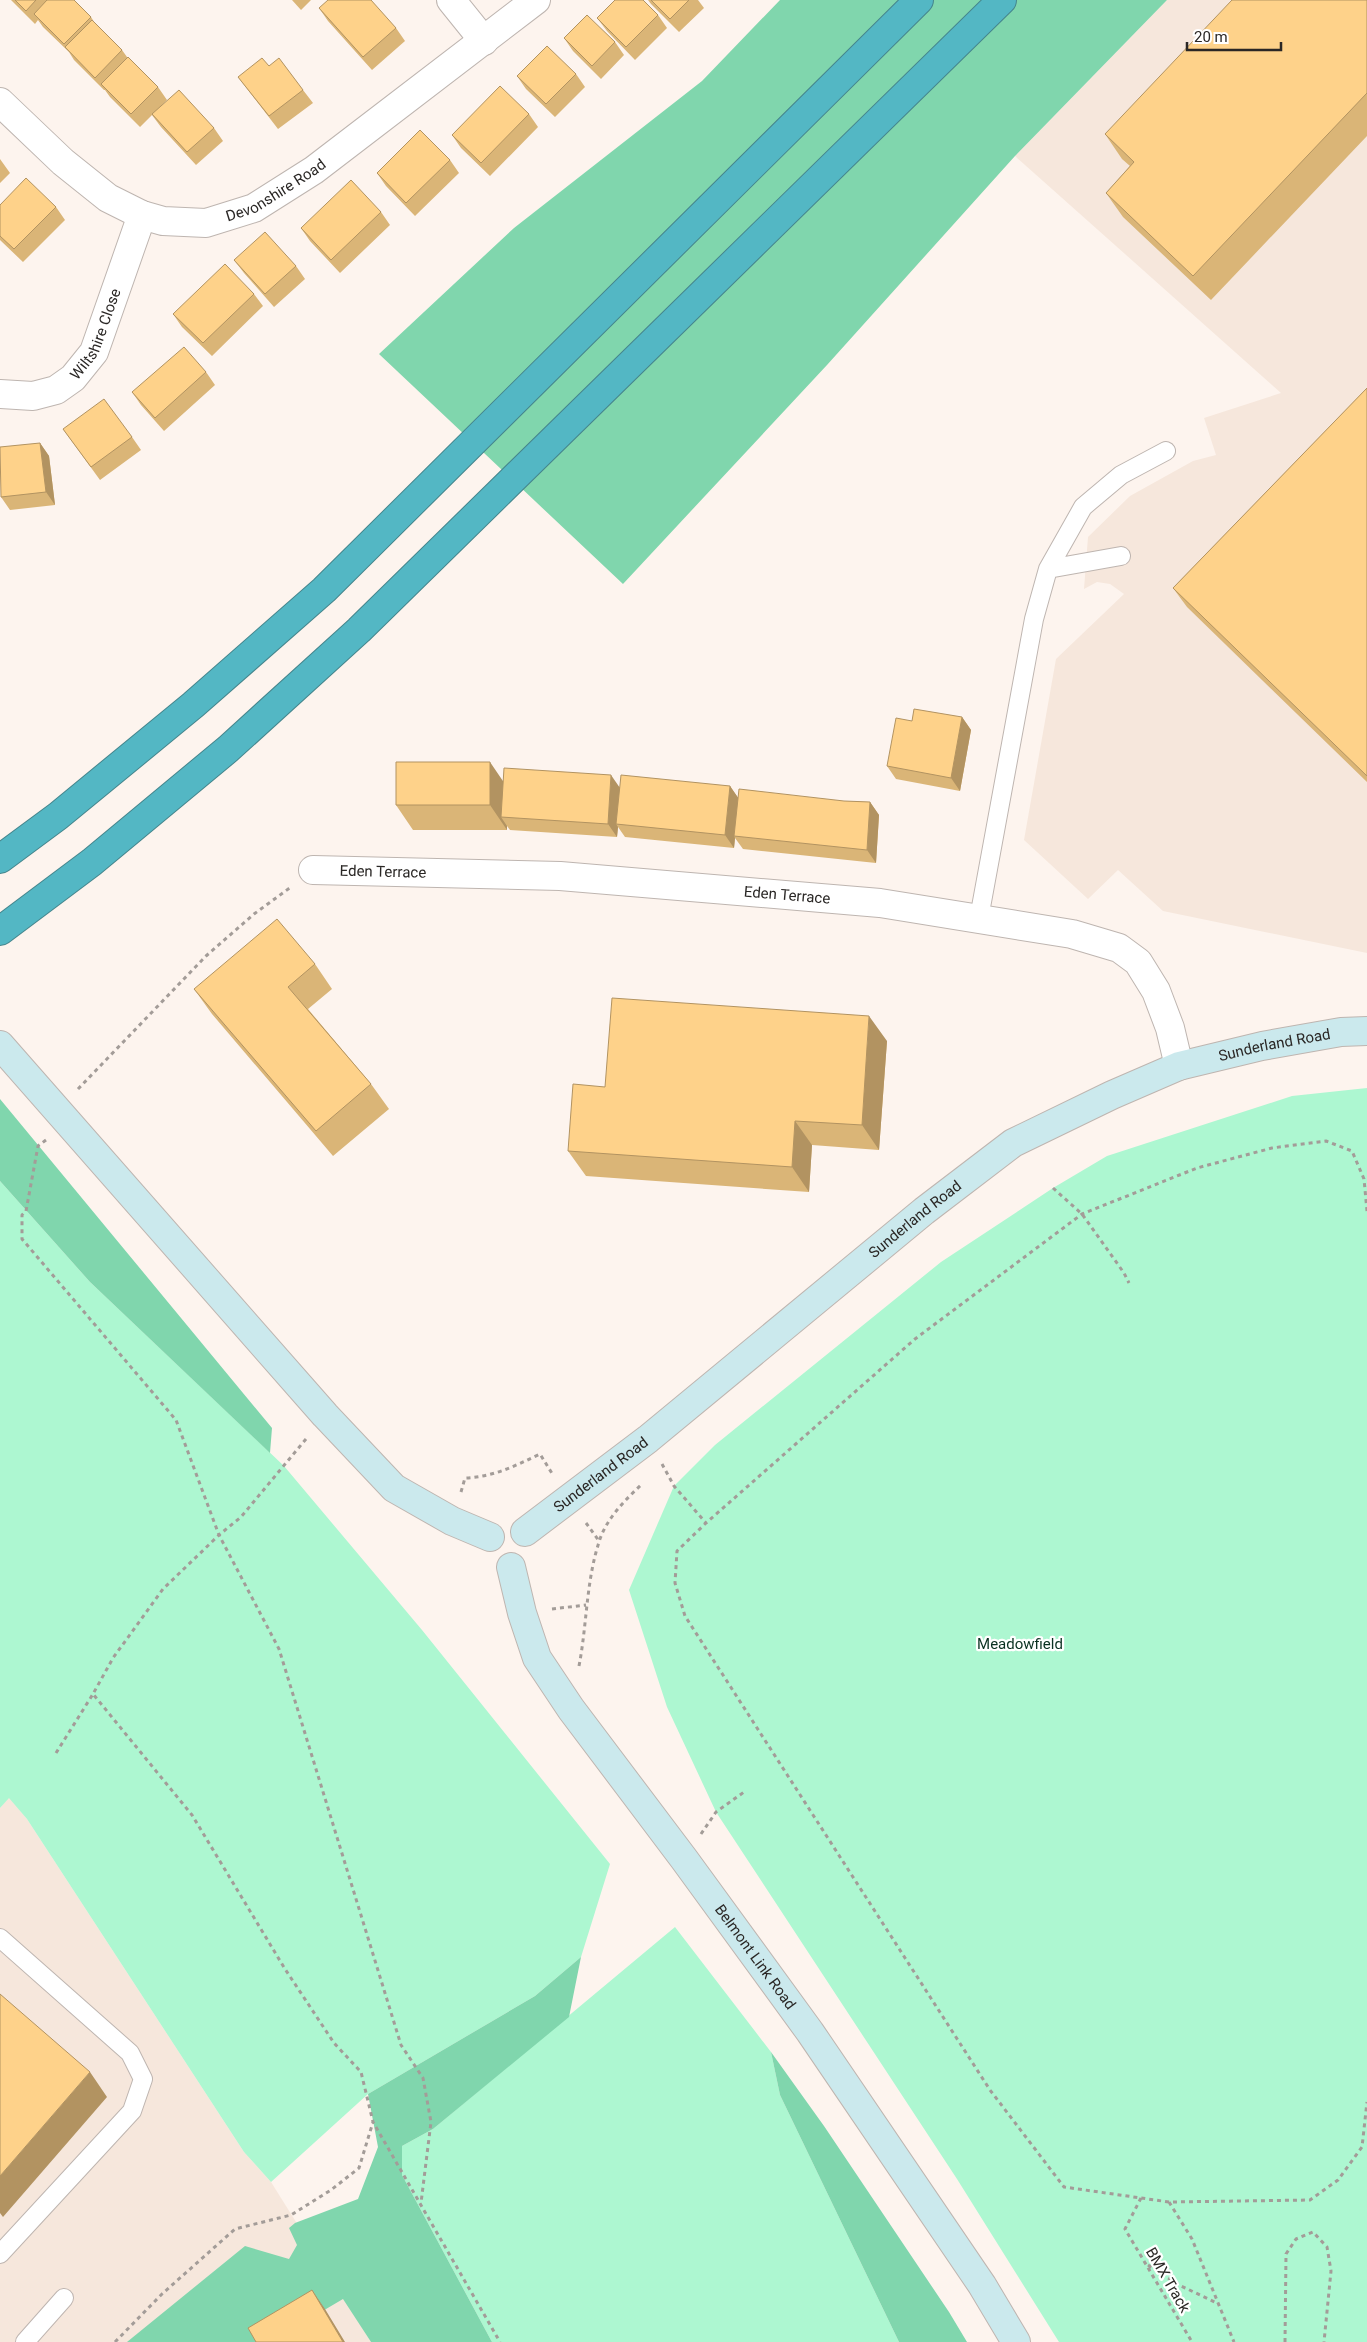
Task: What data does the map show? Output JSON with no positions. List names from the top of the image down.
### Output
{
  "streets": {
    "street": [
      "Devonshire Road",
      "Wiltshire Close",
      "Eden Terrace",
      "Sunderland Road",
      "Belmont Link Road"
    ],
    "path": ["BMX Track"]
  },
  "crossings": [
    ["Devonshire Road", "Wiltshire Close"],
    ["Eden Terrace", "Sunderland Road"],
    ["Sunderland Road", "Belmont Link Road"]
  ],
  "parks": ["Meadowfield"],
  "scale_bar": "20 m"
}
